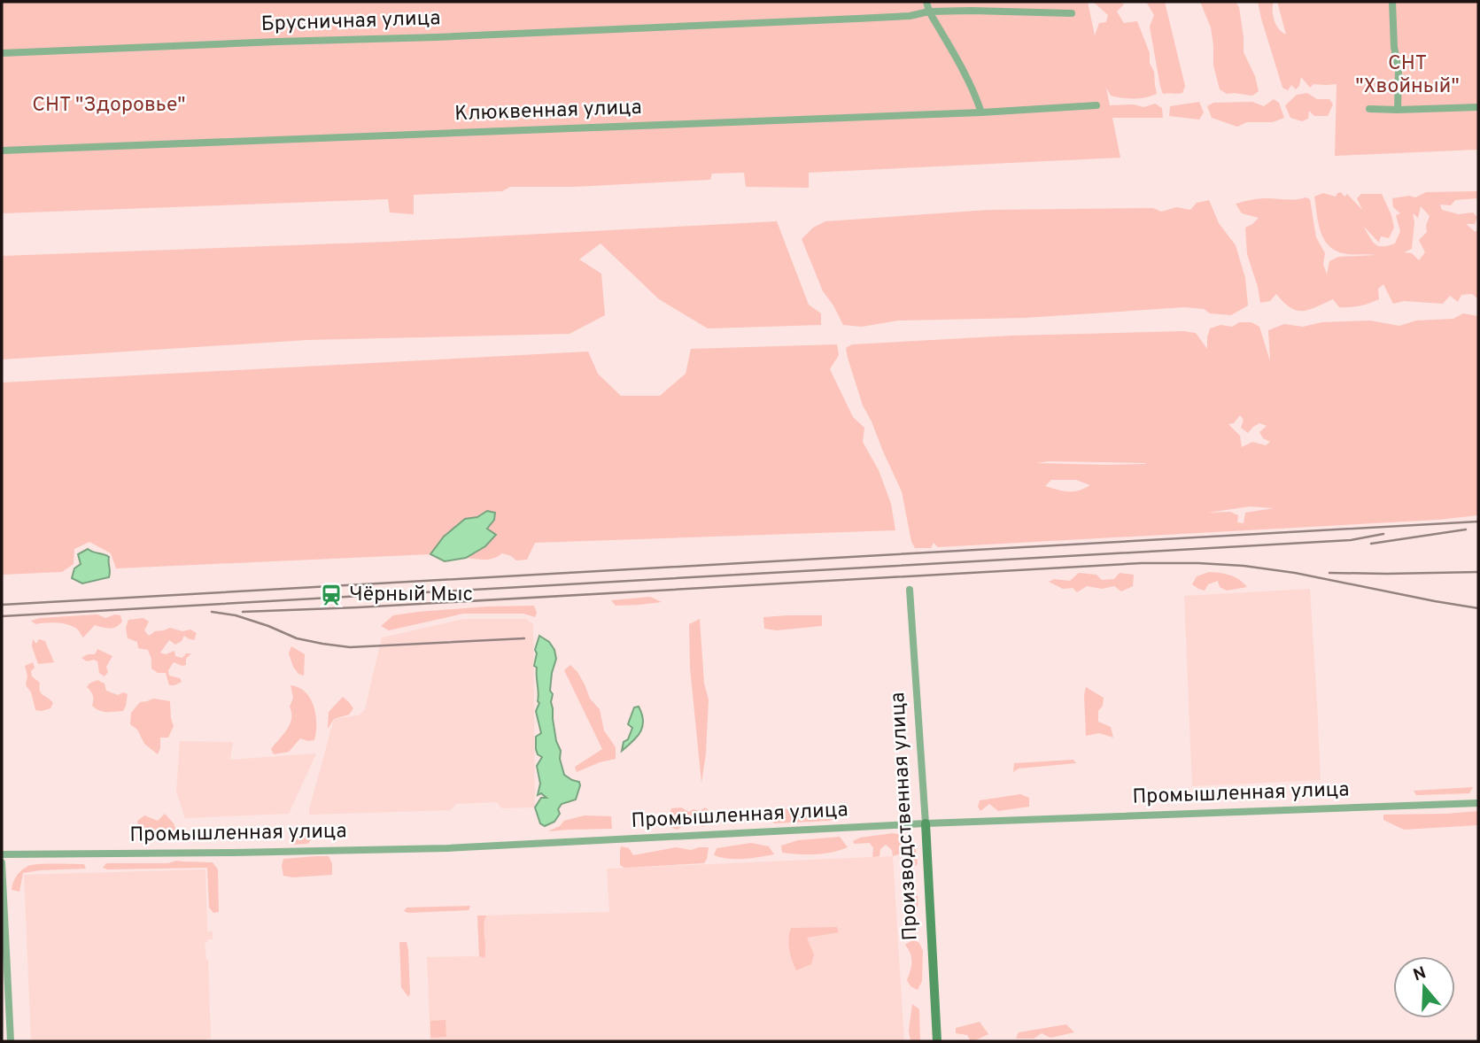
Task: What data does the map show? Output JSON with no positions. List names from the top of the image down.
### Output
{
  "streets": {
    "street": [
      "Брусничная улица",
      "Клюквенная улица",
      "Промышленная улица",
      "Производственная улица"
    ]
  },
  "crossings": [
    ["Промышленная улица", "Производственная улица"]
  ],
  "parks": ["СНТ \"Хвойный\"", "СНТ \"Здоровье\""],
  "places": {
    "station": ["Чёрный Мыс"]
  },
  "north": "top"
}
